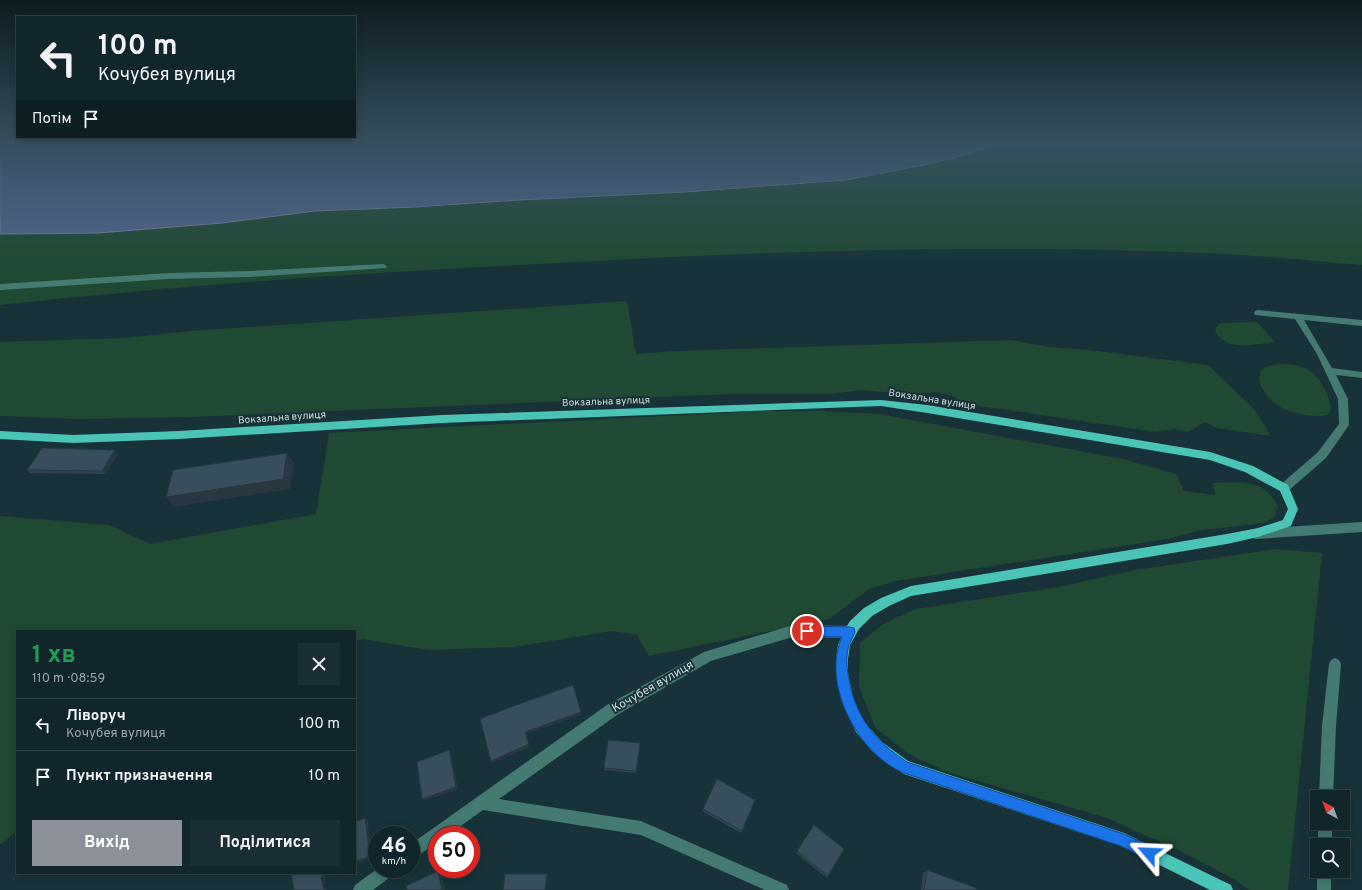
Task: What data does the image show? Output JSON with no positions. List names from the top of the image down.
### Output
{
  "streets": {
    "main road": ["Вокзальна вулиця"],
    "street": ["Кочубея вулиця"]
  },
  "north": "top left",
  "page": {
    "turn": ["100 m", "Кочубея вулиця"],
    "then": "Потім",
    "heading": ["1 хв", "110 m · 08:59"],
    "list": [
      {
        "name": "Ліворуч",
        "note": "Кочубея вулиця",
        "value": "100 m"
      },
      {
        "name": "Пункт призначення",
        "value": "10 m"
      }
    ],
    "buttons": ["Вихід", "Поділитися"],
    "speed": "46 km/h",
    "limit": "50"
  }
}
